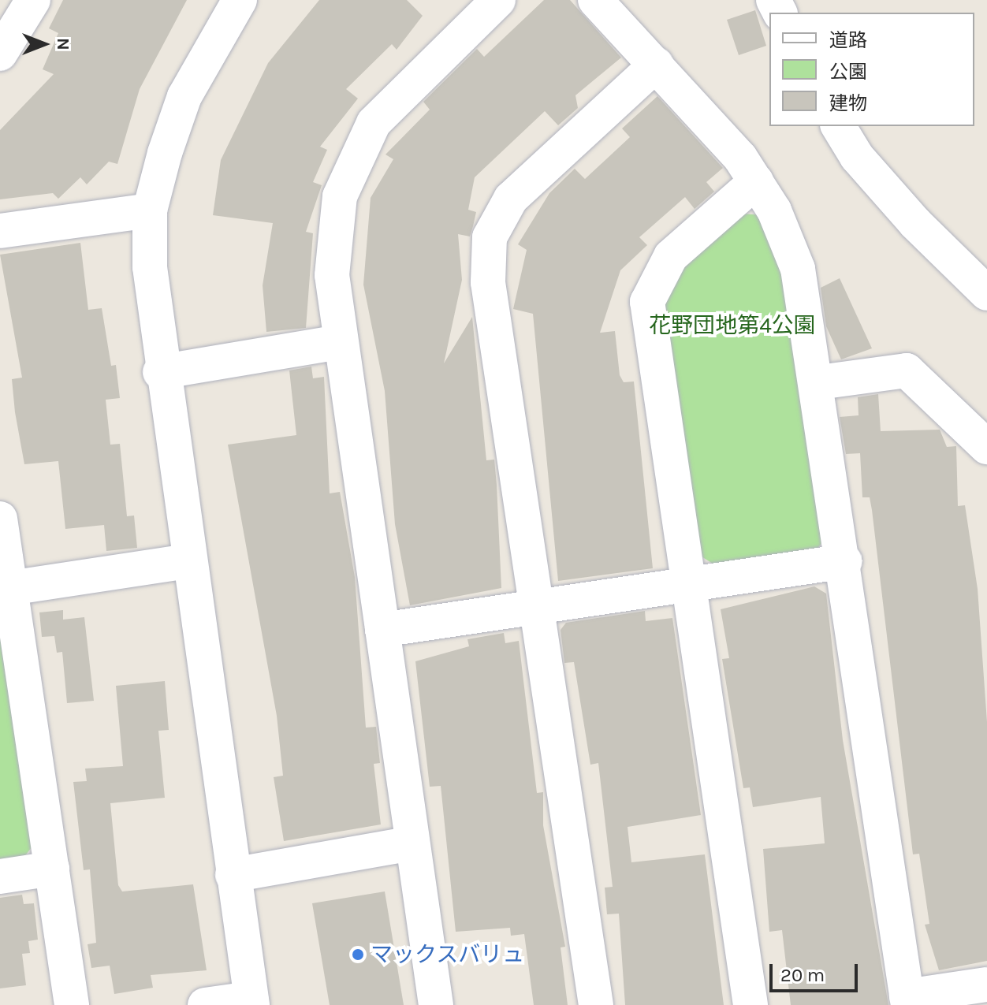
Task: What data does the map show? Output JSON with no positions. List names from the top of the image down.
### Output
{
  "parks": ["花野団地第4公園"],
  "places": ["マックスバリュ"],
  "legend": ["道路", "公園", "建物"],
  "scale_bar": "20 m",
  "north": "right"
}
